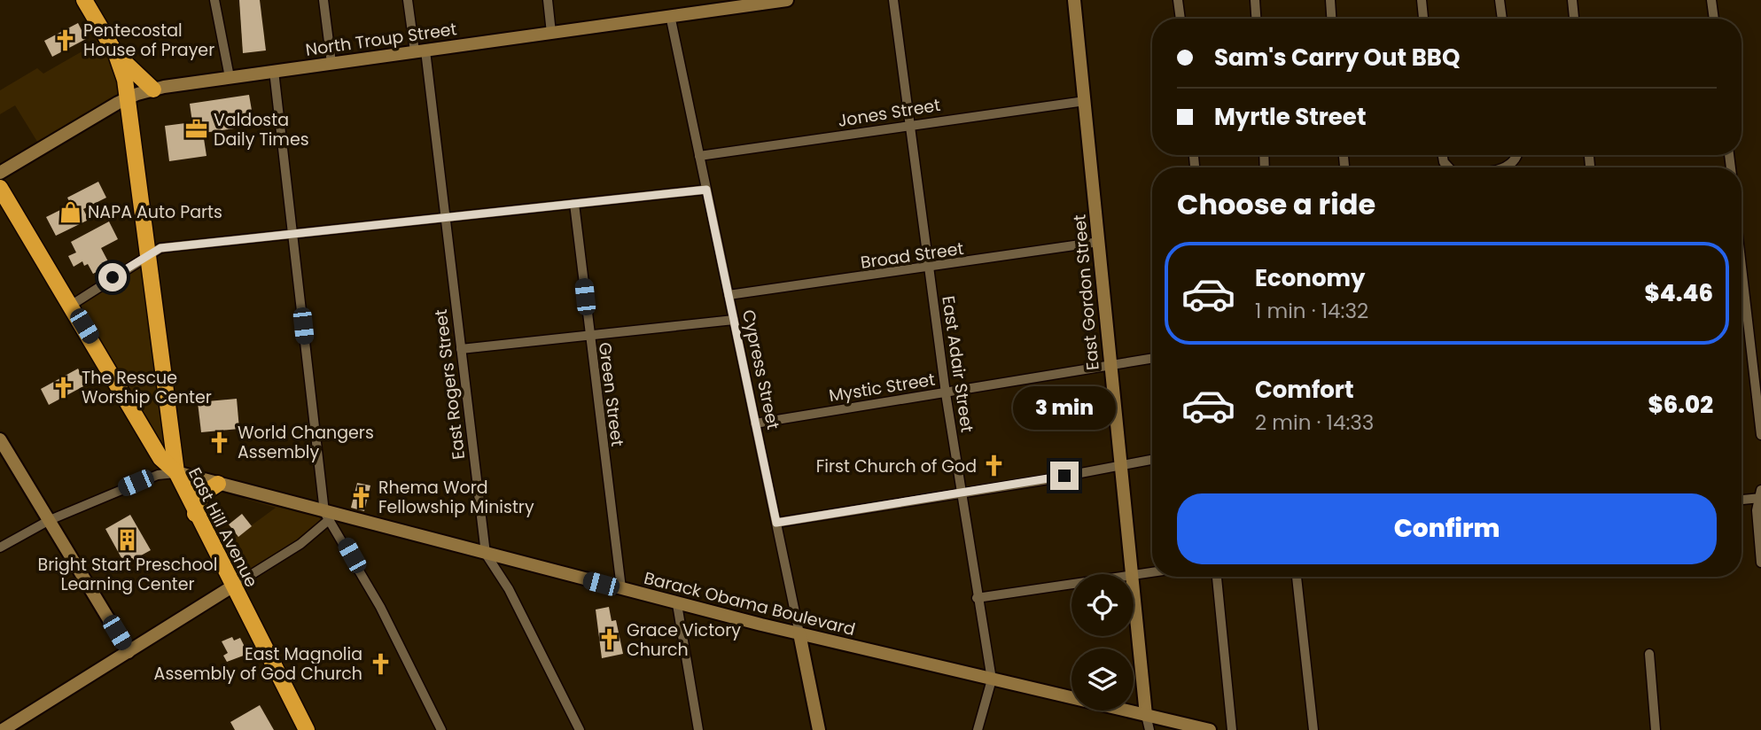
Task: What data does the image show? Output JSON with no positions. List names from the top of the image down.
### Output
{
  "streets": {
    "highway": ["East Hill Avenue"],
    "street": [
      "North Troup Street",
      "Jones Street",
      "Broad Street",
      "East Gordon Street",
      "East Adair Street",
      "Cypress Street",
      "East Rogers Street",
      "Mystic Street",
      "Green Street",
      "Barack Obama Boulevard"
    ]
  },
  "crossings": [
    ["North Troup Street", "Cypress Street"],
    ["North Troup Street", "East Rogers Street"],
    ["Jones Street", "East Gordon Street"],
    ["Jones Street", "East Adair Street"],
    ["Jones Street", "Cypress Street"],
    ["Broad Street", "East Gordon Street"],
    ["Broad Street", "East Adair Street"],
    ["Broad Street", "Cypress Street"],
    ["East Gordon Street", "Mystic Street"],
    ["East Gordon Street", "Barack Obama Boulevard"],
    ["East Adair Street", "Mystic Street"],
    ["East Adair Street", "Barack Obama Boulevard"],
    ["Cypress Street", "Mystic Street"],
    ["Cypress Street", "Barack Obama Boulevard"],
    ["East Rogers Street", "Barack Obama Boulevard"],
    ["Green Street", "Barack Obama Boulevard"],
    ["East Hill Avenue", "Barack Obama Boulevard"]
  ],
  "places": {
    "church": [
      "Pentecostal House of Prayer",
      "The Rescue Worship Center",
      "World Changers Assembly",
      "First Church of God",
      "Rhema Word Fellowship Ministry",
      "Grace Victory Church",
      "East Magnolia Assembly of God Church"
    ],
    "office": ["Valdosta Daily Times"],
    "shop": ["NAPA Auto Parts"],
    "building": ["Bright Start Preschool Learning Center"]
  },
  "page": {
    "banner": ["Sam's Carry Out BBQ", "Myrtle Street"],
    "heading": "Choose a ride",
    "list": [
      {
        "name": "Economy",
        "note": "1 min · 14:32",
        "value": "$4.46"
      },
      {
        "name": "Comfort",
        "note": "2 min · 14:33",
        "value": "$6.02"
      }
    ],
    "bubble": "3 min",
    "buttons": "Confirm"
  }
}
